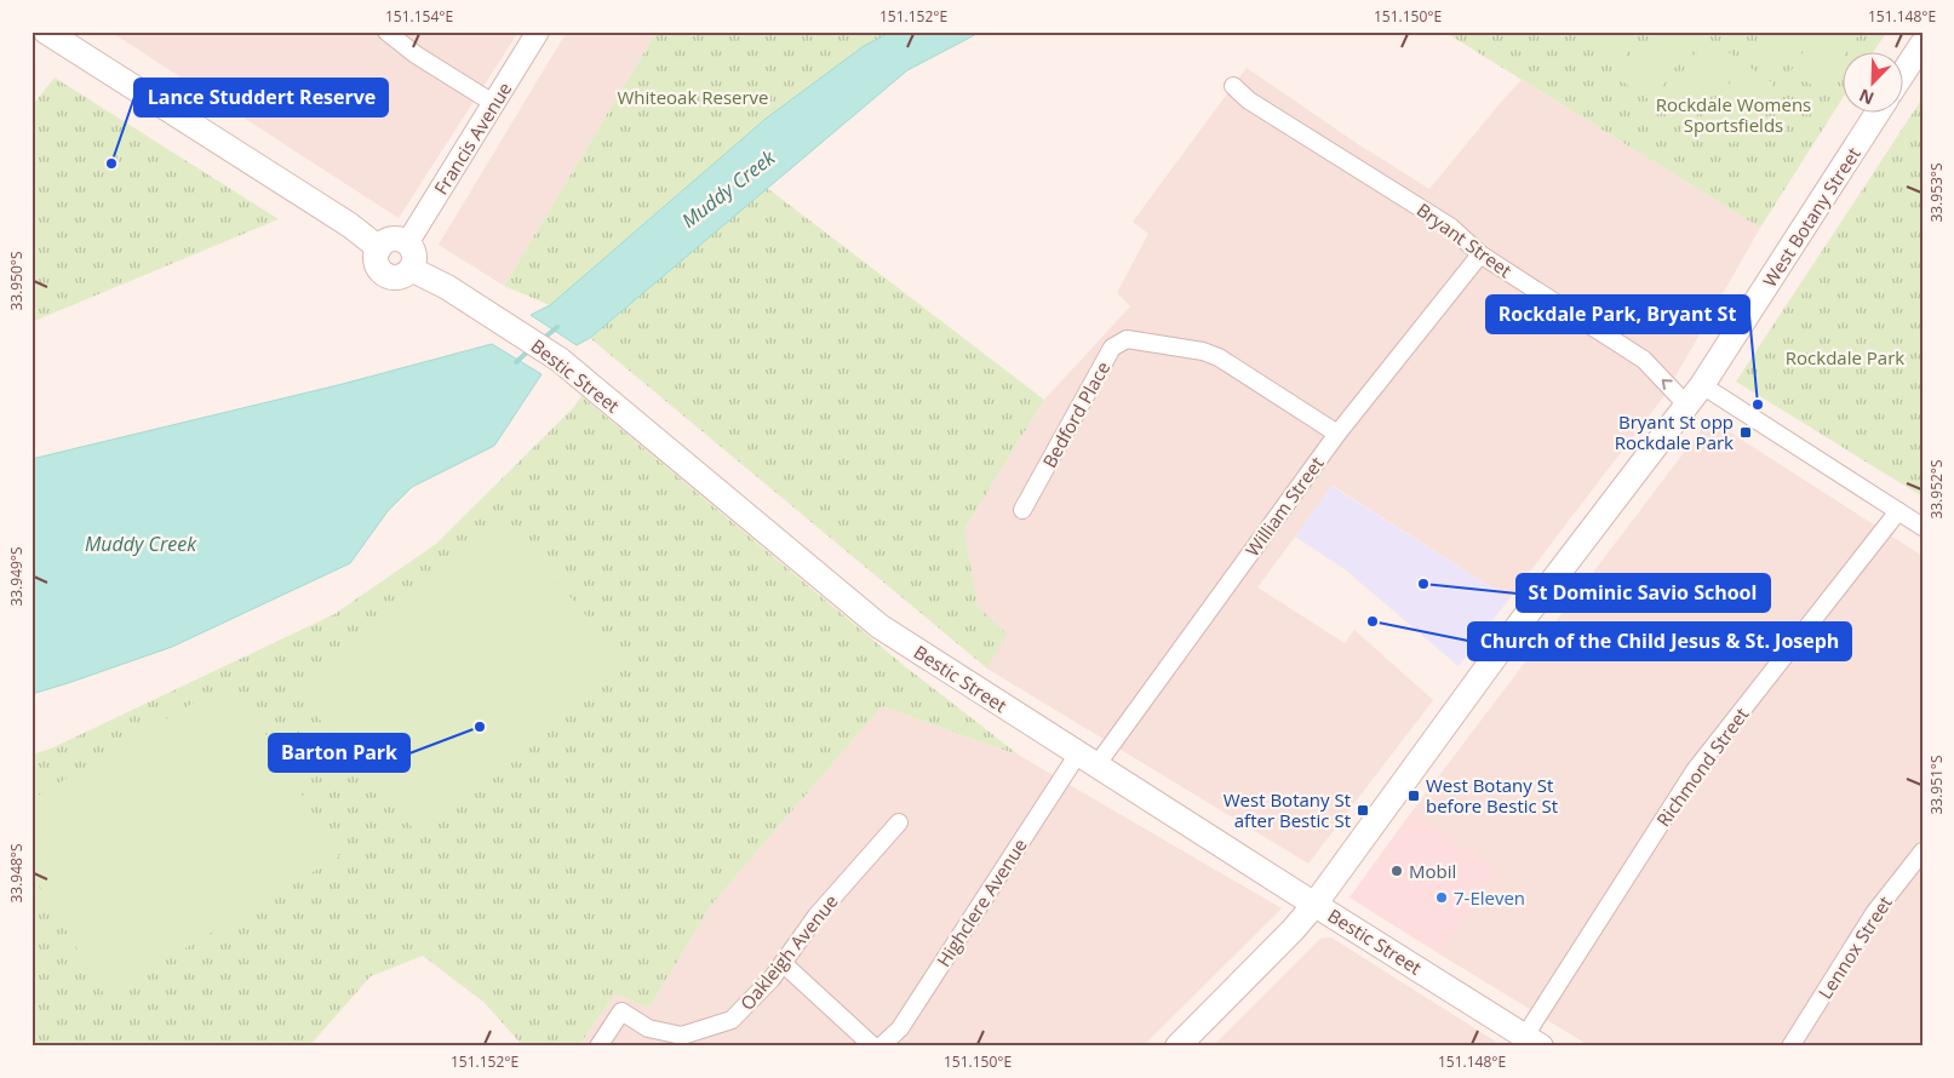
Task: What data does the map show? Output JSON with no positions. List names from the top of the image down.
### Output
{
  "streets": {
    "main road": ["West Botany Street", "Bestic Street"],
    "street": [
      "Francis Avenue",
      "Bryant Street",
      "Bedford Place",
      "William Street",
      "Richmond Street",
      "Highclere Avenue",
      "Lennox Street",
      "Oakleigh Avenue"
    ]
  },
  "crossings": [
    ["Francis Avenue", "Bestic Street"],
    ["West Botany Street", "Bryant Street"],
    ["West Botany Street", "Bestic Street"],
    ["Bryant Street", "William Street"],
    ["Bestic Street", "William Street"],
    ["Bestic Street", "Richmond Street"],
    ["Bestic Street", "Highclere Avenue"],
    ["Bedford Place", "William Street"],
    ["William Street", "Highclere Avenue"]
  ],
  "one_way": ["Bryant Street"],
  "water": ["Muddy Creek"],
  "parks": ["Whiteoak Reserve", "Rockdale Womens Sportsfields", "Rockdale Park"],
  "places": {
    "other": [
      "Lance Studdert Reserve",
      "Rockdale Park, Bryant St",
      "St Dominic Savio School",
      "Church of the Child Jesus & St. Joseph",
      "Barton Park",
      "Mobil",
      "7-Eleven"
    ],
    "transit": ["Bryant St opp Rockdale Park", "West Botany St before Bestic St", "West Botany St after Bestic St"]
  },
  "north": "bottom left",
  "coordinates": [
    "151.154°E",
    "151.152°E",
    "151.150°E",
    "151.148°E",
    "33.953°S",
    "33.950°S",
    "33.952°S",
    "33.949°S",
    "33.951°S",
    "33.948°S"
  ]
}
